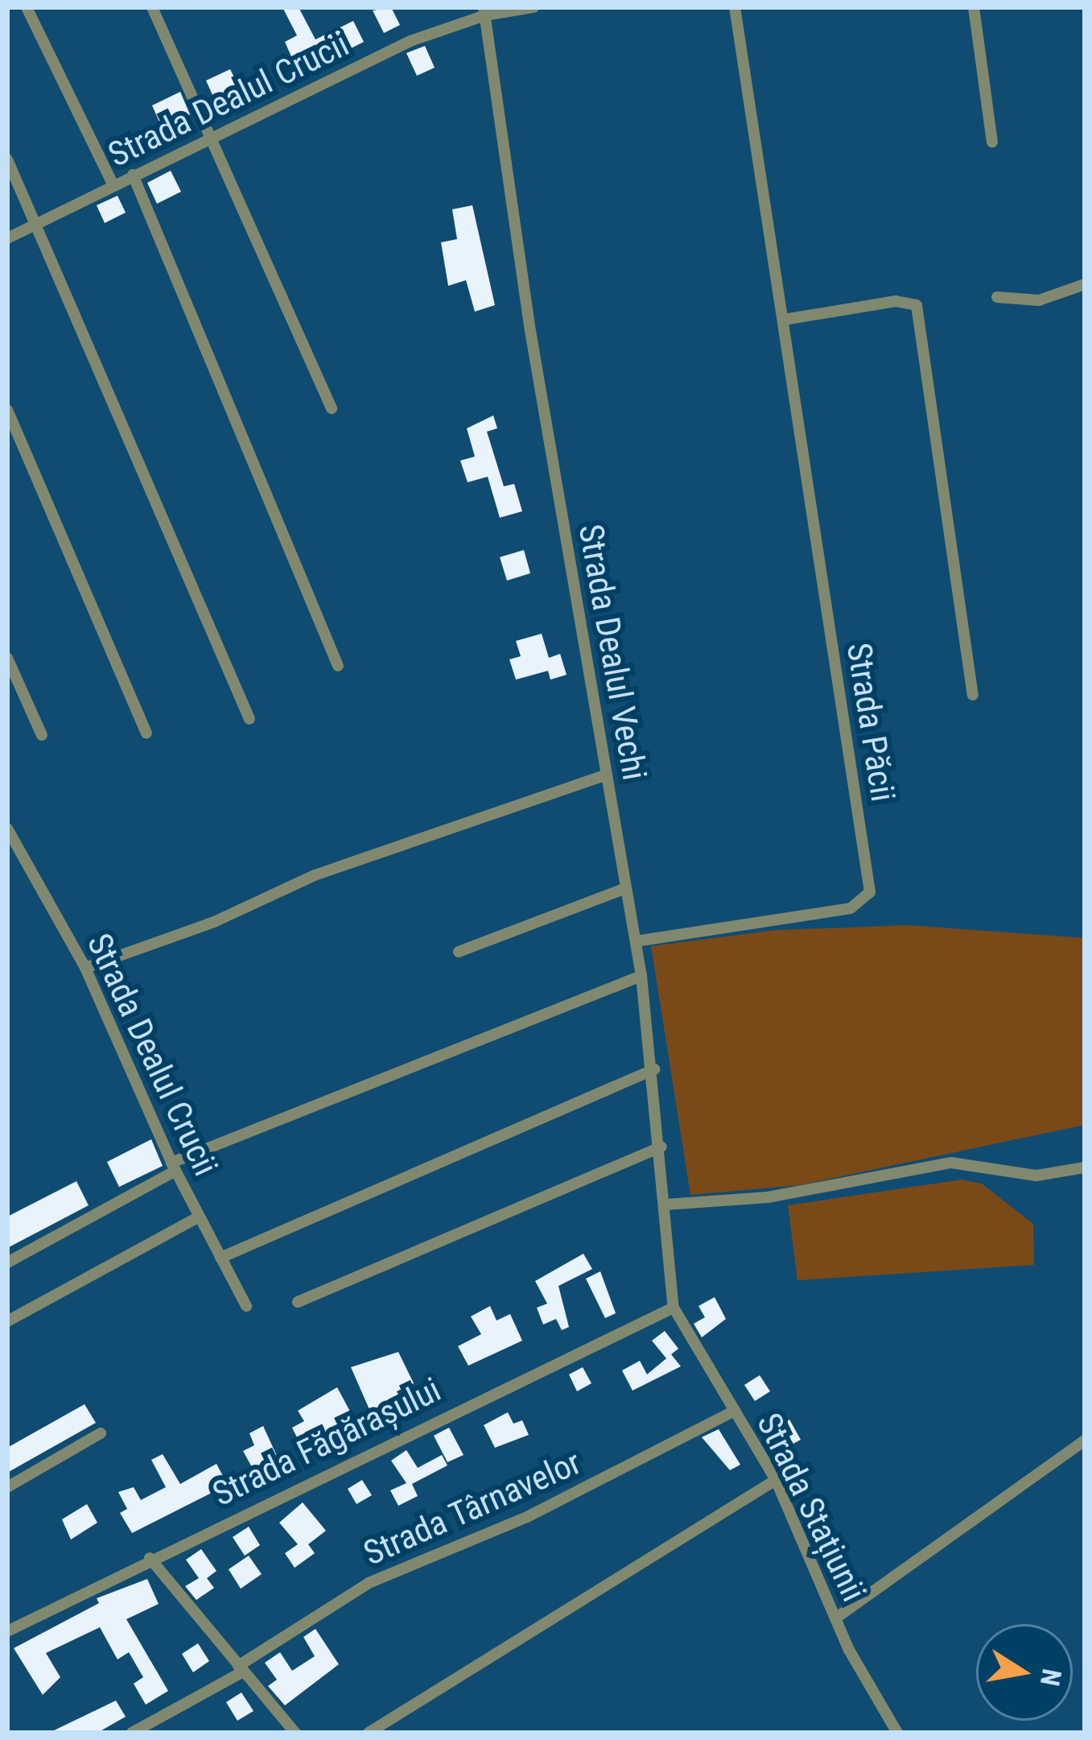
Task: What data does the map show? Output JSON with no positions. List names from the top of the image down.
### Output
{
  "streets": {
    "street": [
      "Strada Dealul Crucii",
      "Strada Dealul Vechi",
      "Strada Păcii",
      "Strada Făgărașului",
      "Strada Stațiunii",
      "Strada Târnavelor"
    ]
  },
  "crossings": [
    ["Strada Dealul Crucii", "Strada Dealul Vechi"],
    ["Strada Dealul Vechi", "Strada Păcii"],
    ["Strada Dealul Vechi", "Strada Făgărașului"],
    ["Strada Dealul Vechi", "Strada Stațiunii"],
    ["Strada Făgărașului", "Strada Stațiunii"],
    ["Strada Stațiunii", "Strada Târnavelor"]
  ],
  "north": "right"
}
